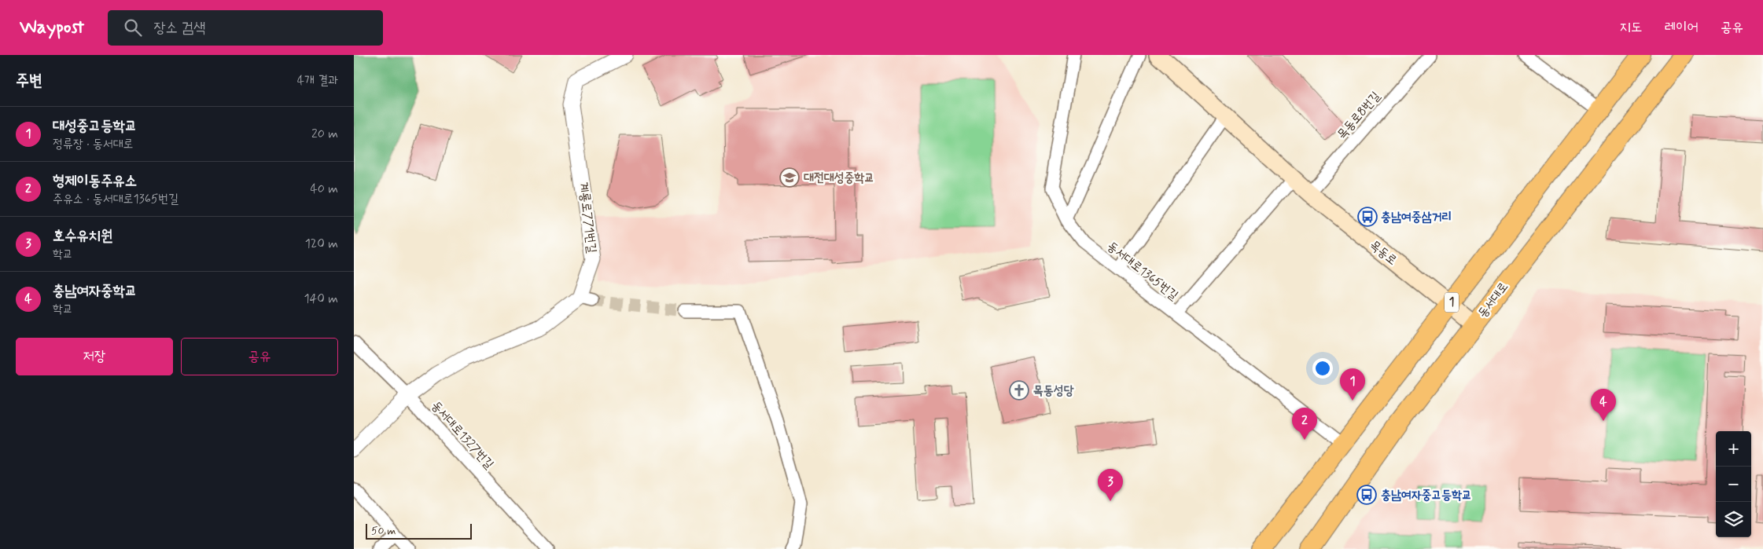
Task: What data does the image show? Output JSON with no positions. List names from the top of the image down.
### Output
{
  "streets": {
    "main road": ["목동로", "동서대로", "1"],
    "street": [
      "목동로8번길",
      "계룡로771번길",
      "동서대로1365번길",
      "동서대로1327번길"
    ]
  },
  "crossings": [
    ["목동로8번길", "목동로"],
    ["계룡로771번길", "동서대로1327번길"],
    ["목동로", "동서대로"],
    ["목동로", "1"],
    ["동서대로1365번길", "1"]
  ],
  "places": {
    "school or university": ["대전대성중학교"],
    "bus stop": ["충남여중삼거리", "충남여자중고등학교"],
    "church": ["목동성당"]
  },
  "scale_bar": "50 m",
  "page": {
    "header": "Waypost",
    "search": "장소 검색",
    "nav": ["지도", "레이어", "공유"],
    "heading": ["주변", "4개 결과"],
    "list": [
      {
        "mark": "1",
        "name": "대성중고등학교",
        "note": "정류장 · 동서대로",
        "value": "20 m"
      },
      {
        "mark": "2",
        "name": "형제이동주유소",
        "note": "주유소 · 동서대로1365번길",
        "value": "40 m"
      },
      {
        "mark": "3",
        "name": "호수유치원",
        "note": "학교",
        "value": "120 m"
      },
      {
        "mark": "4",
        "name": "충남여자중학교",
        "note": "학교",
        "value": "140 m"
      }
    ],
    "buttons": ["저장", "공유"],
    "pins": [
      "1",
      "4",
      "2",
      "3"
    ],
    "map_buttons": ["+", "−"],
    "scale": "50 m"
  }
}
